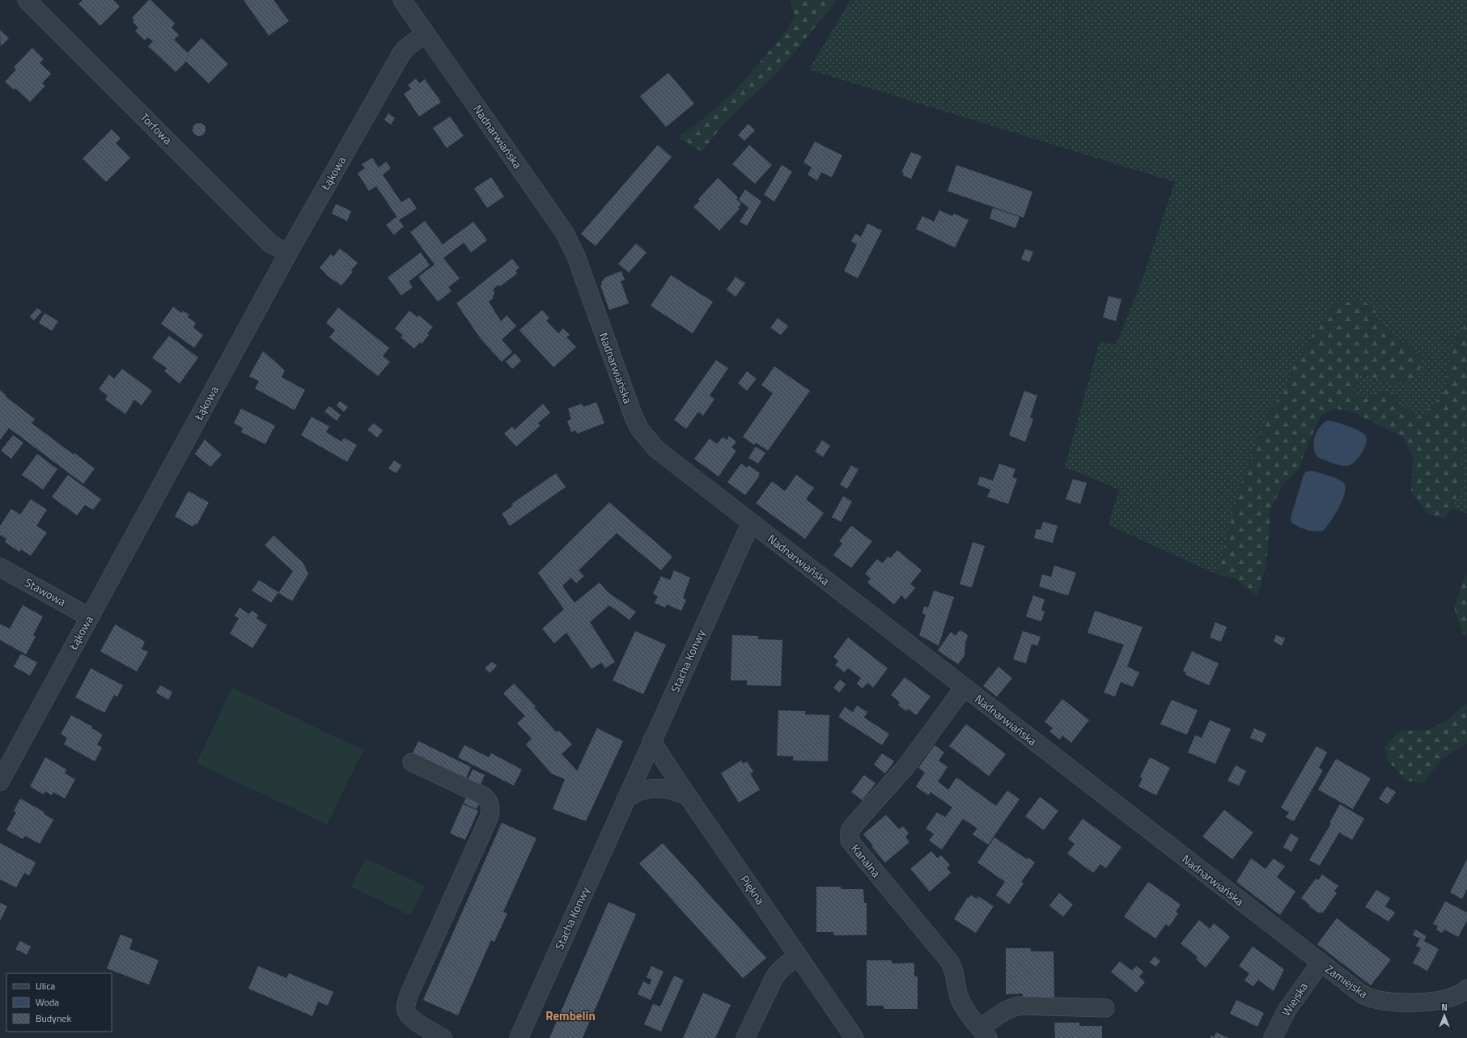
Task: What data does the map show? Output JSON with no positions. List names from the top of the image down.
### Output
{
  "streets": {
    "street": [
      "Torfowa",
      "Nadnarwiańska",
      "Łąkowa",
      "Stawowa",
      "Stacha Konwy",
      "Kanalna",
      "Piękna",
      "Zamiejska",
      "Wiejska"
    ]
  },
  "crossings": [
    ["Torfowa", "Łąkowa"],
    ["Nadnarwiańska", "Łąkowa"],
    ["Nadnarwiańska", "Stacha Konwy"],
    ["Nadnarwiańska", "Kanalna"],
    ["Nadnarwiańska", "Zamiejska"],
    ["Nadnarwiańska", "Wiejska"],
    ["Łąkowa", "Stawowa"],
    ["Stacha Konwy", "Piękna"],
    ["Zamiejska", "Wiejska"]
  ],
  "districts": ["Rembelin"],
  "legend": ["Ulica", "Woda", "Budynek"],
  "north": "top"
}
